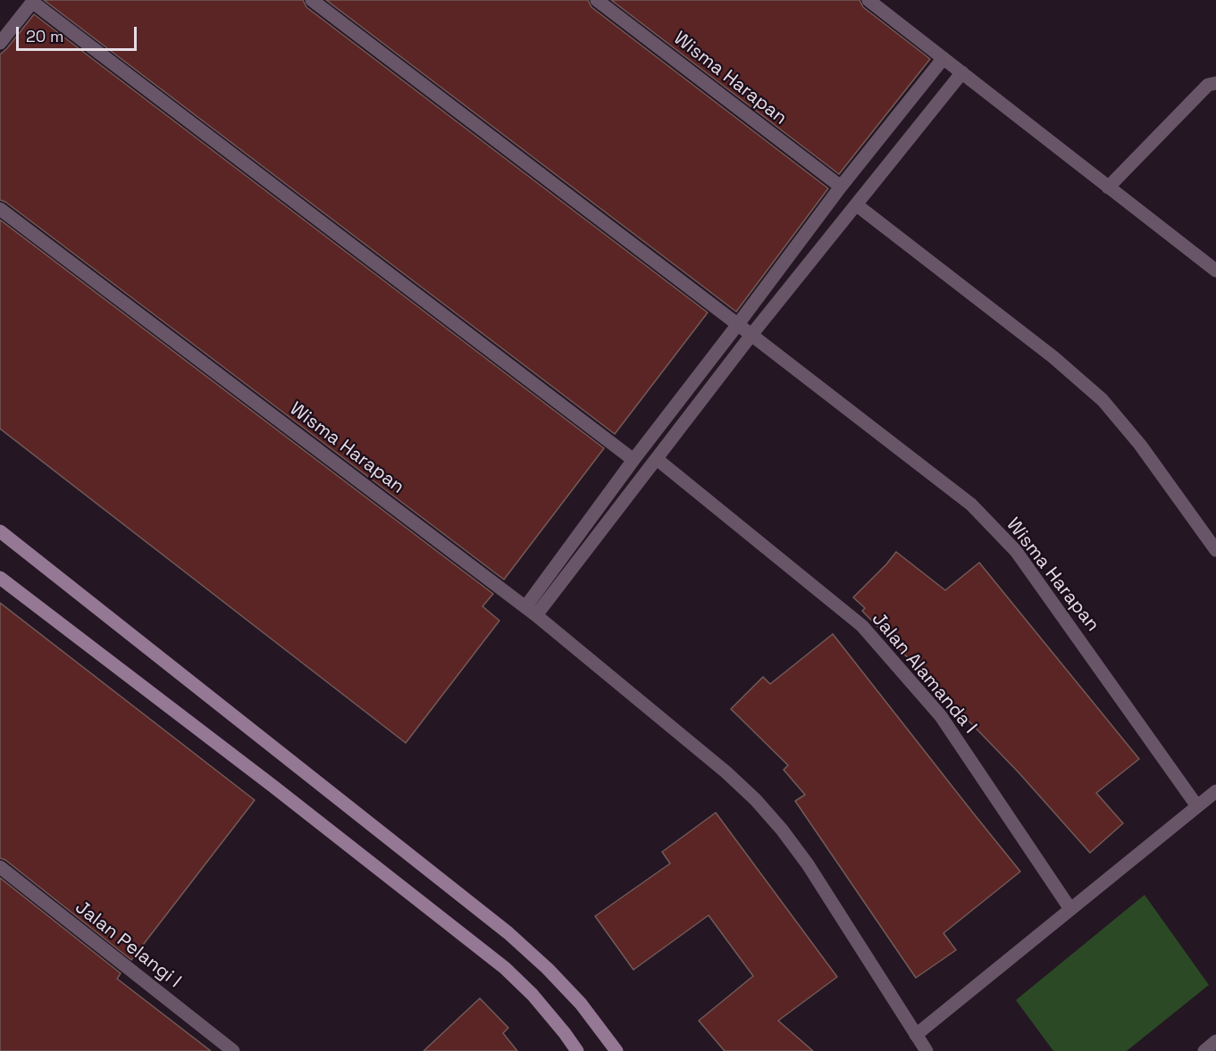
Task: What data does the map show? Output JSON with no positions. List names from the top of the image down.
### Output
{
  "streets": {
    "street": ["Wisma Harapan", "Jalan Alamanda I", "Jalan Pelangi I"]
  },
  "scale_bar": "20 m"
}
